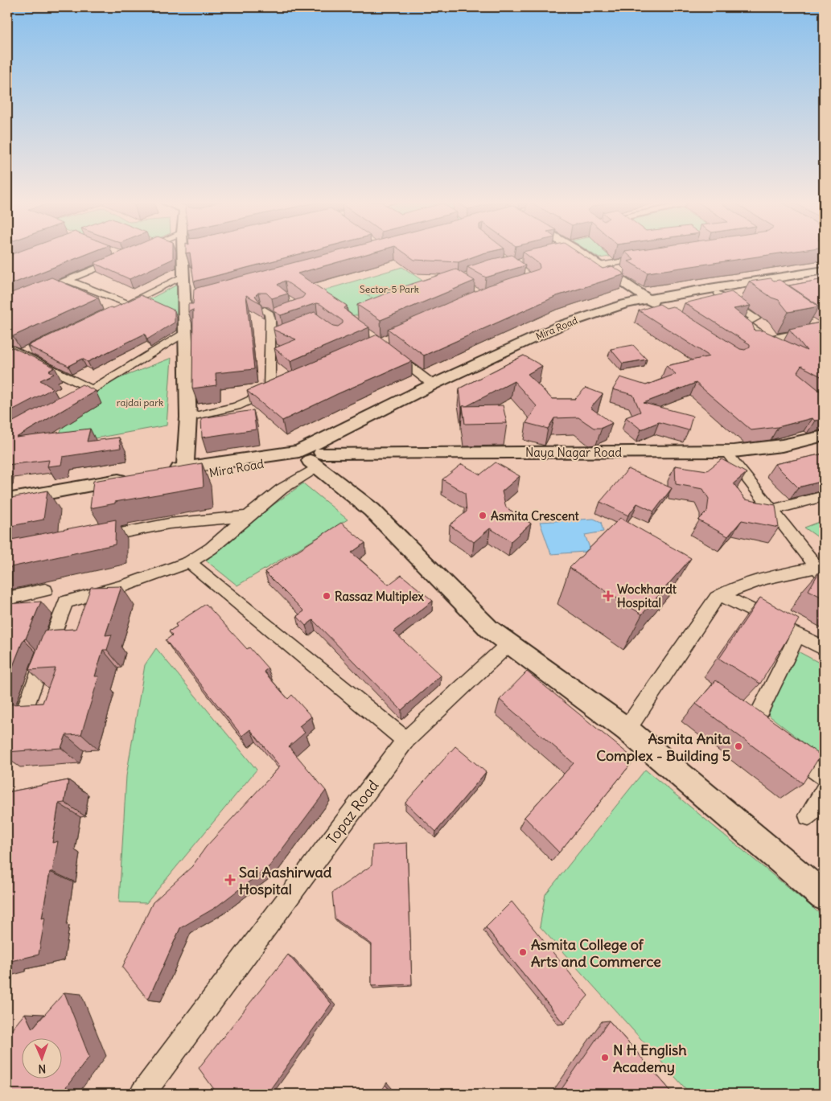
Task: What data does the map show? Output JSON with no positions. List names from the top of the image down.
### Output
{
  "streets": {
    "street": ["Mira Road", "Naya Nagar Road", "Topaz Road"]
  },
  "crossings": [
    ["Mira Road", "Naya Nagar Road"]
  ],
  "parks": ["Sector-5 Park", "rajdai park"],
  "places": {
    "other": [
      "Asmita Crescent",
      "Rassaz Multiplex",
      "Asmita Anita Complex - Building 5",
      "Asmita College of Arts and Commerce",
      "N H English Academy"
    ],
    "health": ["Wockhardt Hospital", "Sai Aashirwad Hospital"]
  },
  "north": "bottom"
}
